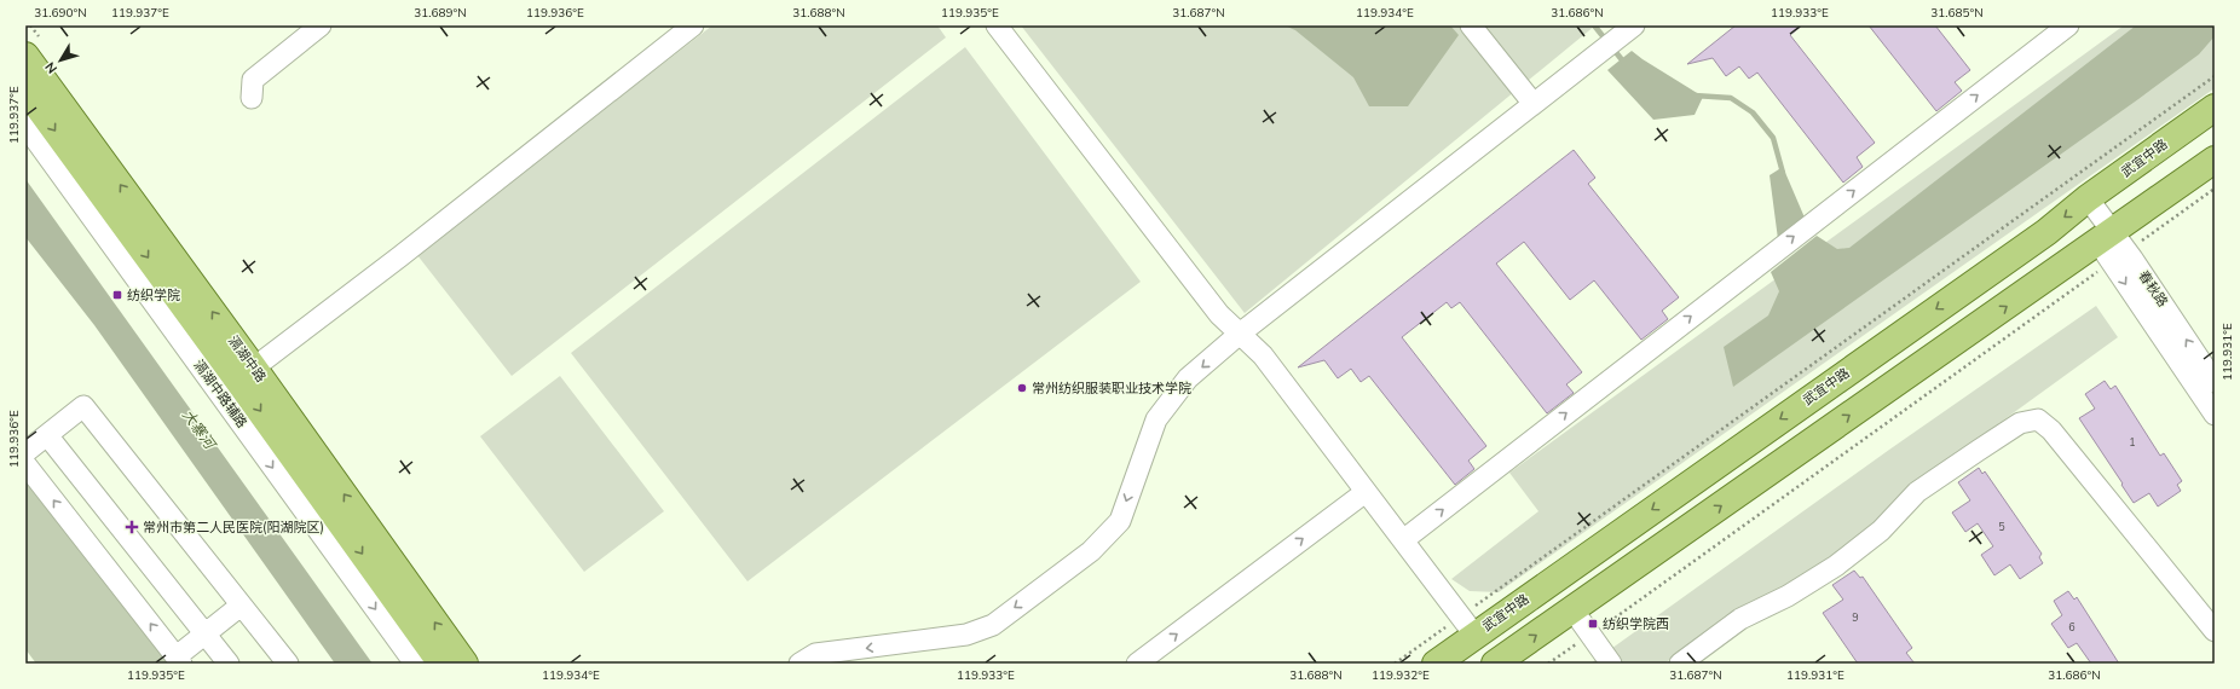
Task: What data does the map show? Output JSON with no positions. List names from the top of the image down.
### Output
{
  "streets": {
    "main road": ["武宜中路", "滆湖中路"],
    "street": ["春秋路", "滆湖中路辅路"]
  },
  "crossings": [
    ["武宜中路", "春秋路"]
  ],
  "water": ["大寨河"],
  "places": {
    "transit": ["纺织学院", "纺织学院西"],
    "other": ["常州纺织服装职业技术学院"],
    "health": ["常州市第二人民医院(阳湖院区)"]
  },
  "house_numbers": [
    "1",
    "5",
    "9",
    "6"
  ],
  "north": "bottom left",
  "coordinates": [
    "31.690°N",
    "119.937°E",
    "31.689°N",
    "119.936°E",
    "31.688°N",
    "119.935°E",
    "31.687°N",
    "119.934°E",
    "31.686°N",
    "119.933°E",
    "31.685°N",
    "119.931°E",
    "119.932°E"
  ]
}
